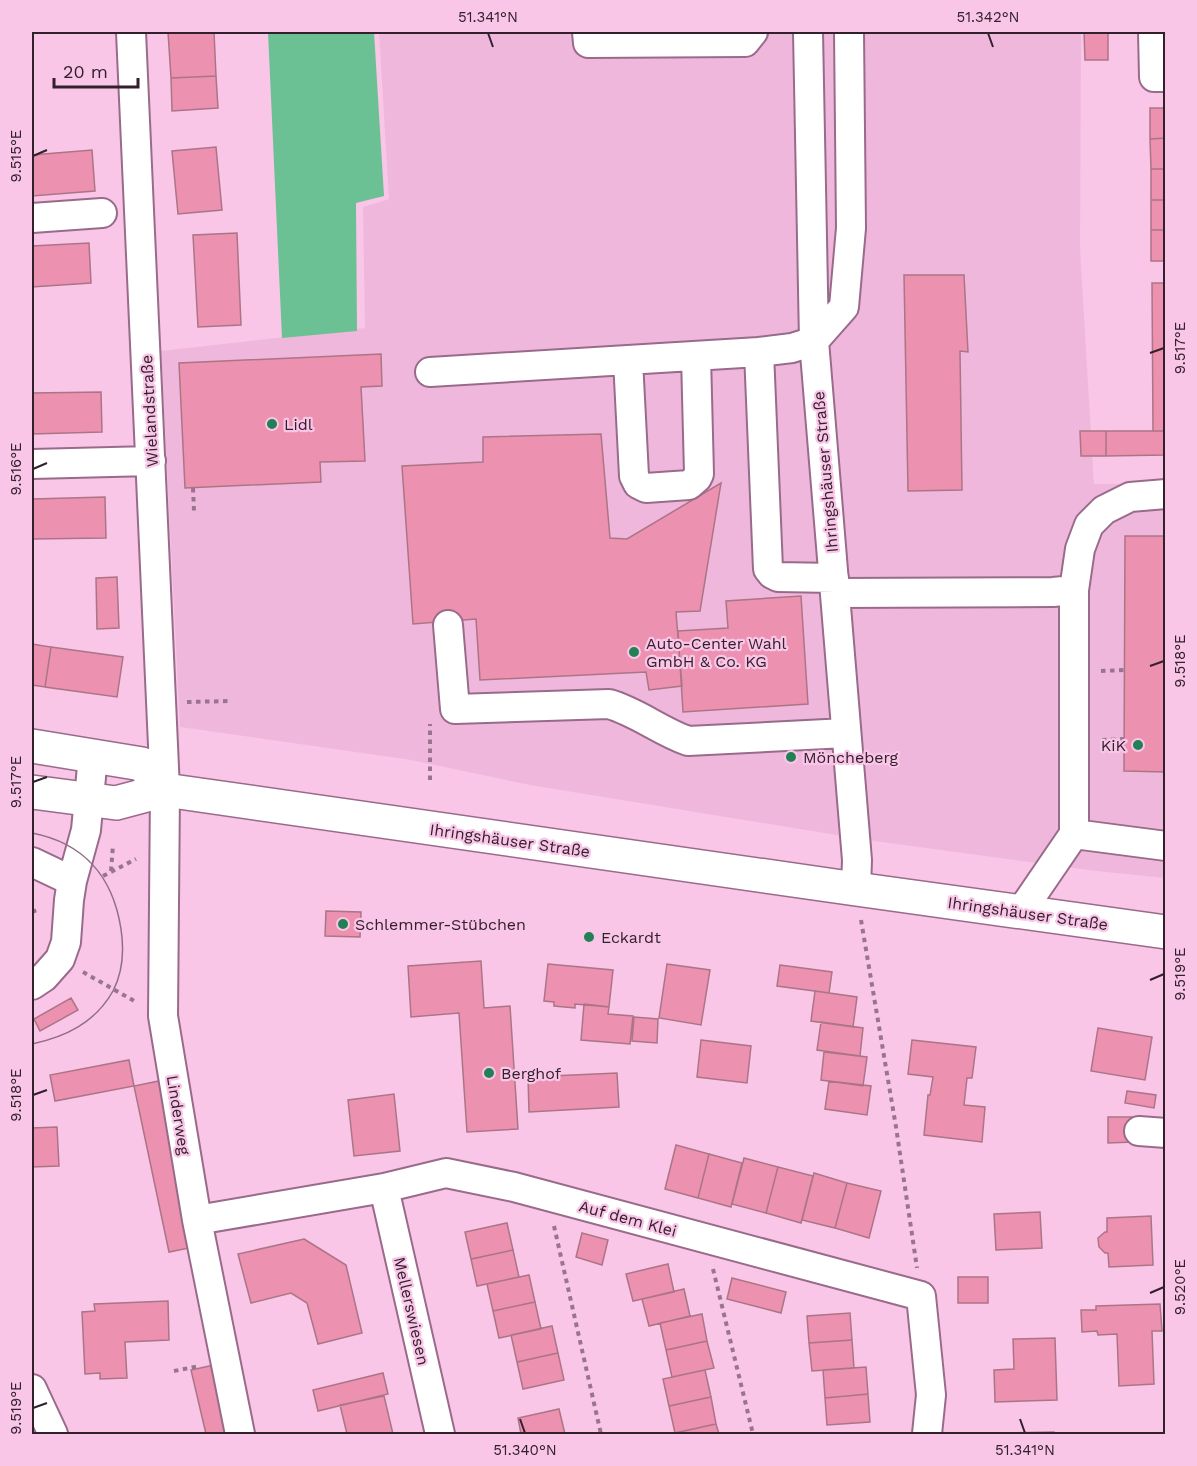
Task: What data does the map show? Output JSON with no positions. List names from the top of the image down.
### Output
{
  "streets": {
    "main road": ["Ihringshäuser Straße"],
    "street": [
      "Wielandstraße",
      "Linderweg",
      "Auf dem Klei",
      "Mellerswiesen"
    ]
  },
  "crossings": [
    ["Wielandstraße", "Ihringshäuser Straße"],
    ["Wielandstraße", "Linderweg"],
    ["Ihringshäuser Straße", "Linderweg"],
    ["Linderweg", "Auf dem Klei"],
    ["Auf dem Klei", "Mellerswiesen"]
  ],
  "places": [
    "Lidl",
    "Auto-Center Wahl GmbH & Co. KG",
    "KiK",
    "Möncheberg",
    "Schlemmer-Stübchen",
    "Eckardt",
    "Berghof"
  ],
  "scale_bar": "20 m",
  "coordinates": [
    "51.341°N",
    "51.342°N",
    "9.515°E",
    "9.517°E",
    "9.516°E",
    "9.518°E",
    "9.519°E",
    "9.520°E",
    "51.340°N"
  ]
}
